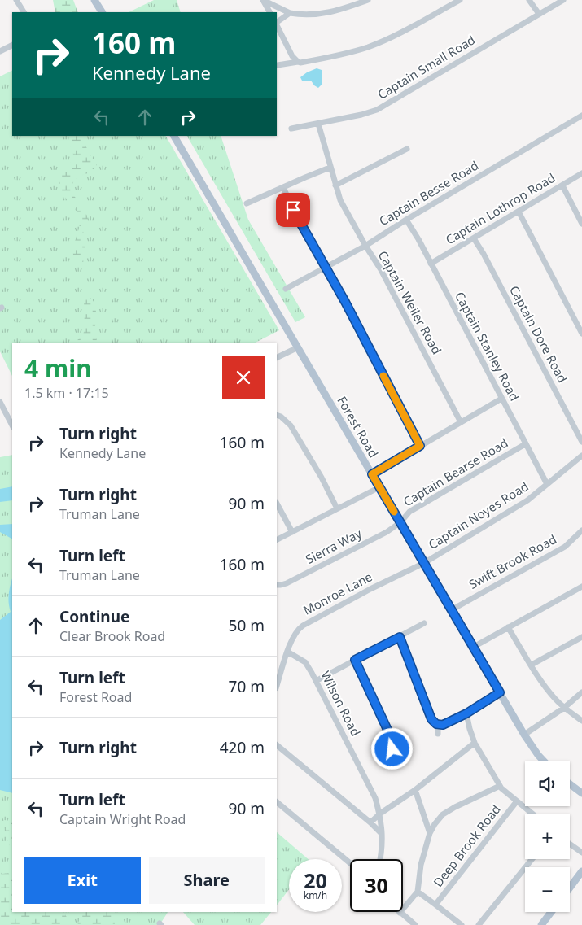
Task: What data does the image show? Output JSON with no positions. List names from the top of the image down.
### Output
{
  "streets": {
    "main road": ["Forest Road"],
    "street": [
      "Captain Small Road",
      "Captain Besse Road",
      "Captain Lothrop Road",
      "Captain Weiler Road",
      "Captain Dore Road",
      "Captain Stanley Road",
      "Captain Bearse Road",
      "Captain Noyes Road",
      "Sierra Way",
      "Swift Brook Road",
      "Monroe Lane",
      "Wilson Road",
      "Deep Brook Road"
    ]
  },
  "crossings": [
    ["Captain Small Road", "Captain Weiler Road"],
    ["Captain Besse Road", "Captain Weiler Road"],
    ["Captain Besse Road", "Captain Stanley Road"],
    ["Captain Lothrop Road", "Captain Dore Road"],
    ["Captain Lothrop Road", "Captain Stanley Road"],
    ["Captain Stanley Road", "Captain Bearse Road"],
    ["Captain Stanley Road", "Captain Noyes Road"],
    ["Forest Road", "Captain Bearse Road"],
    ["Forest Road", "Captain Noyes Road"],
    ["Forest Road", "Sierra Way"],
    ["Forest Road", "Swift Brook Road"],
    ["Forest Road", "Monroe Lane"],
    ["Captain Bearse Road", "Sierra Way"],
    ["Captain Noyes Road", "Monroe Lane"],
    ["Monroe Lane", "Wilson Road"]
  ],
  "page": {
    "turn": ["160 m", "Kennedy Lane"],
    "heading": ["4 min", "1.5 km · 17:15"],
    "list": [
      {
        "name": "Turn right",
        "note": "Kennedy Lane",
        "value": "160 m"
      },
      {
        "name": "Turn right",
        "note": "Truman Lane",
        "value": "90 m"
      },
      {
        "name": "Turn left",
        "note": "Truman Lane",
        "value": "160 m"
      },
      {
        "name": "Continue",
        "note": "Clear Brook Road",
        "value": "50 m"
      },
      {
        "name": "Turn left",
        "note": "Forest Road",
        "value": "70 m"
      },
      {
        "name": "Turn right",
        "value": "420 m"
      },
      {
        "name": "Turn left",
        "note": "Captain Wright Road",
        "value": "90 m"
      }
    ],
    "map_buttons": ["+", "−"],
    "buttons": ["Exit", "Share"],
    "speed": "20 km/h",
    "limit": "30"
  }
}
